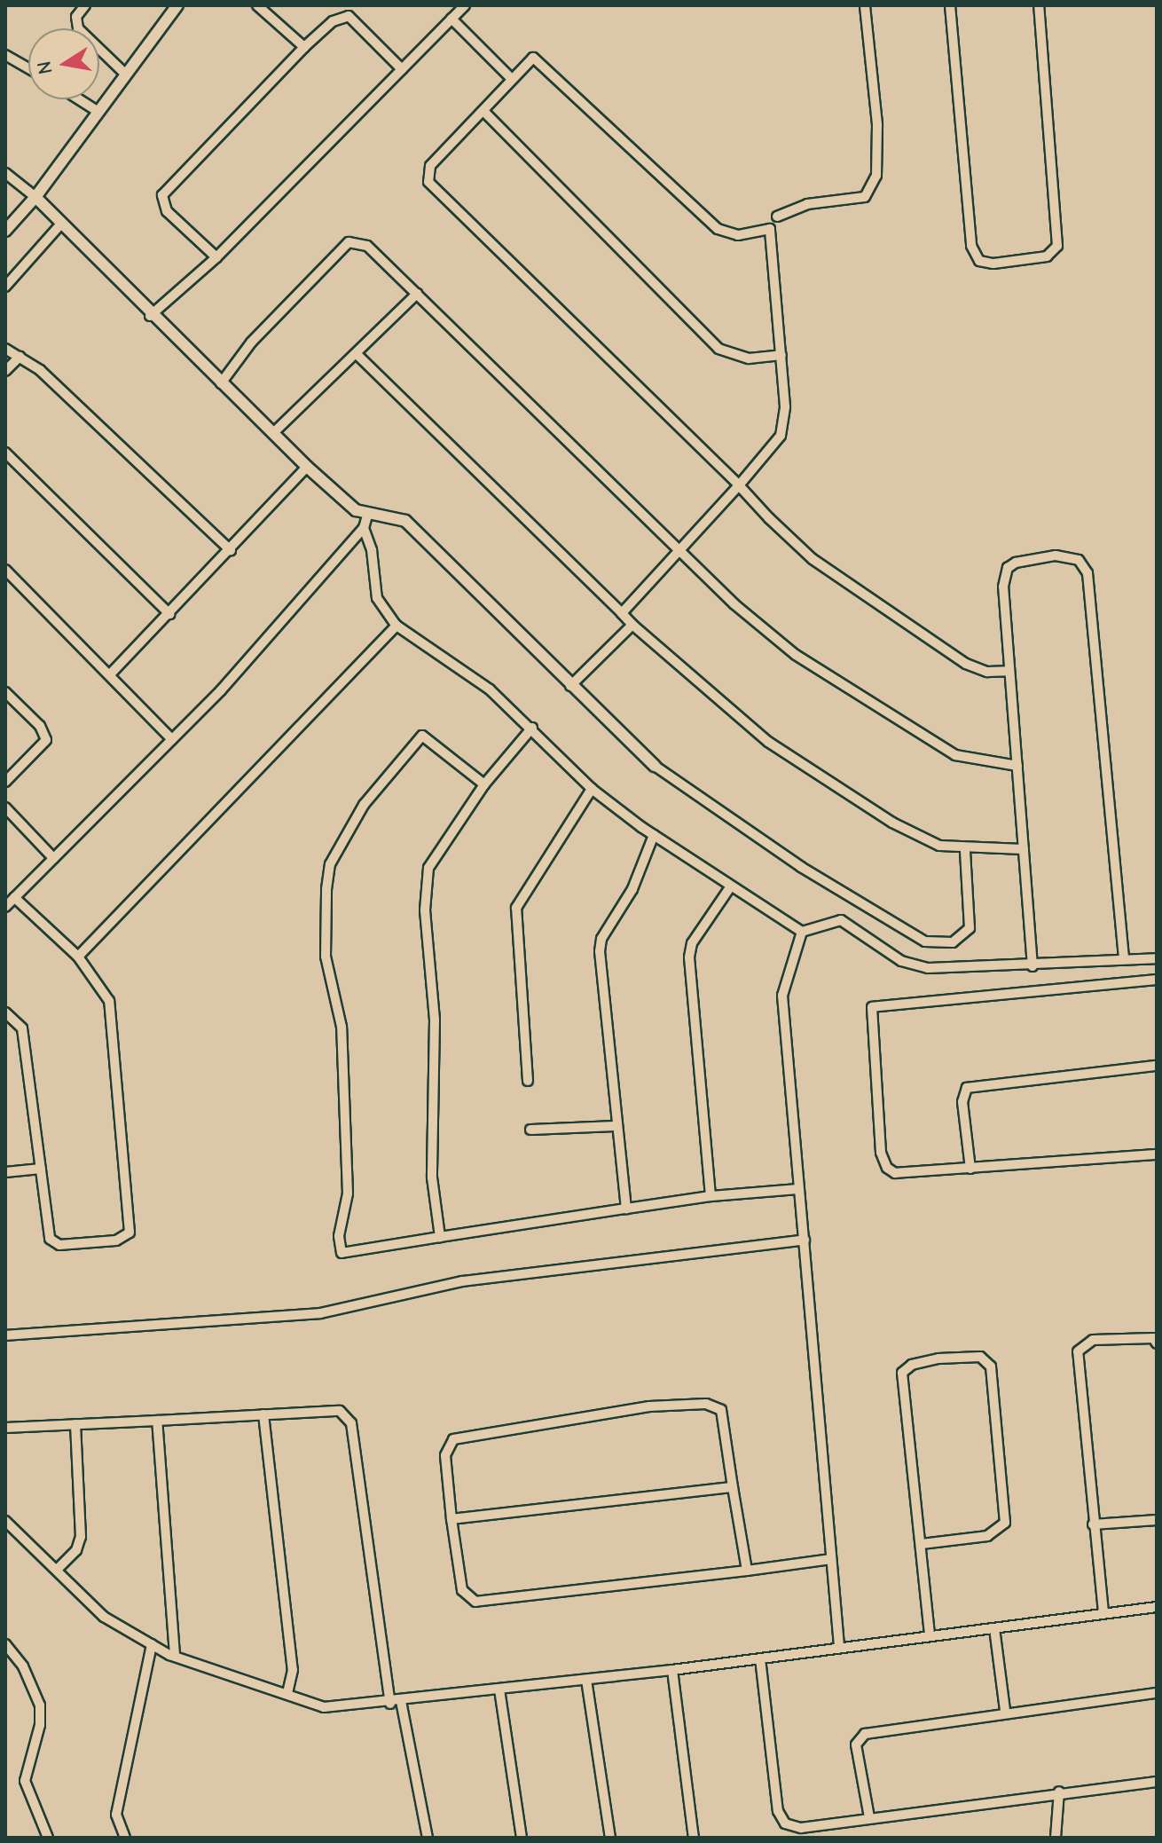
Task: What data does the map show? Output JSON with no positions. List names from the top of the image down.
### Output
{
  "north": "left"
}
